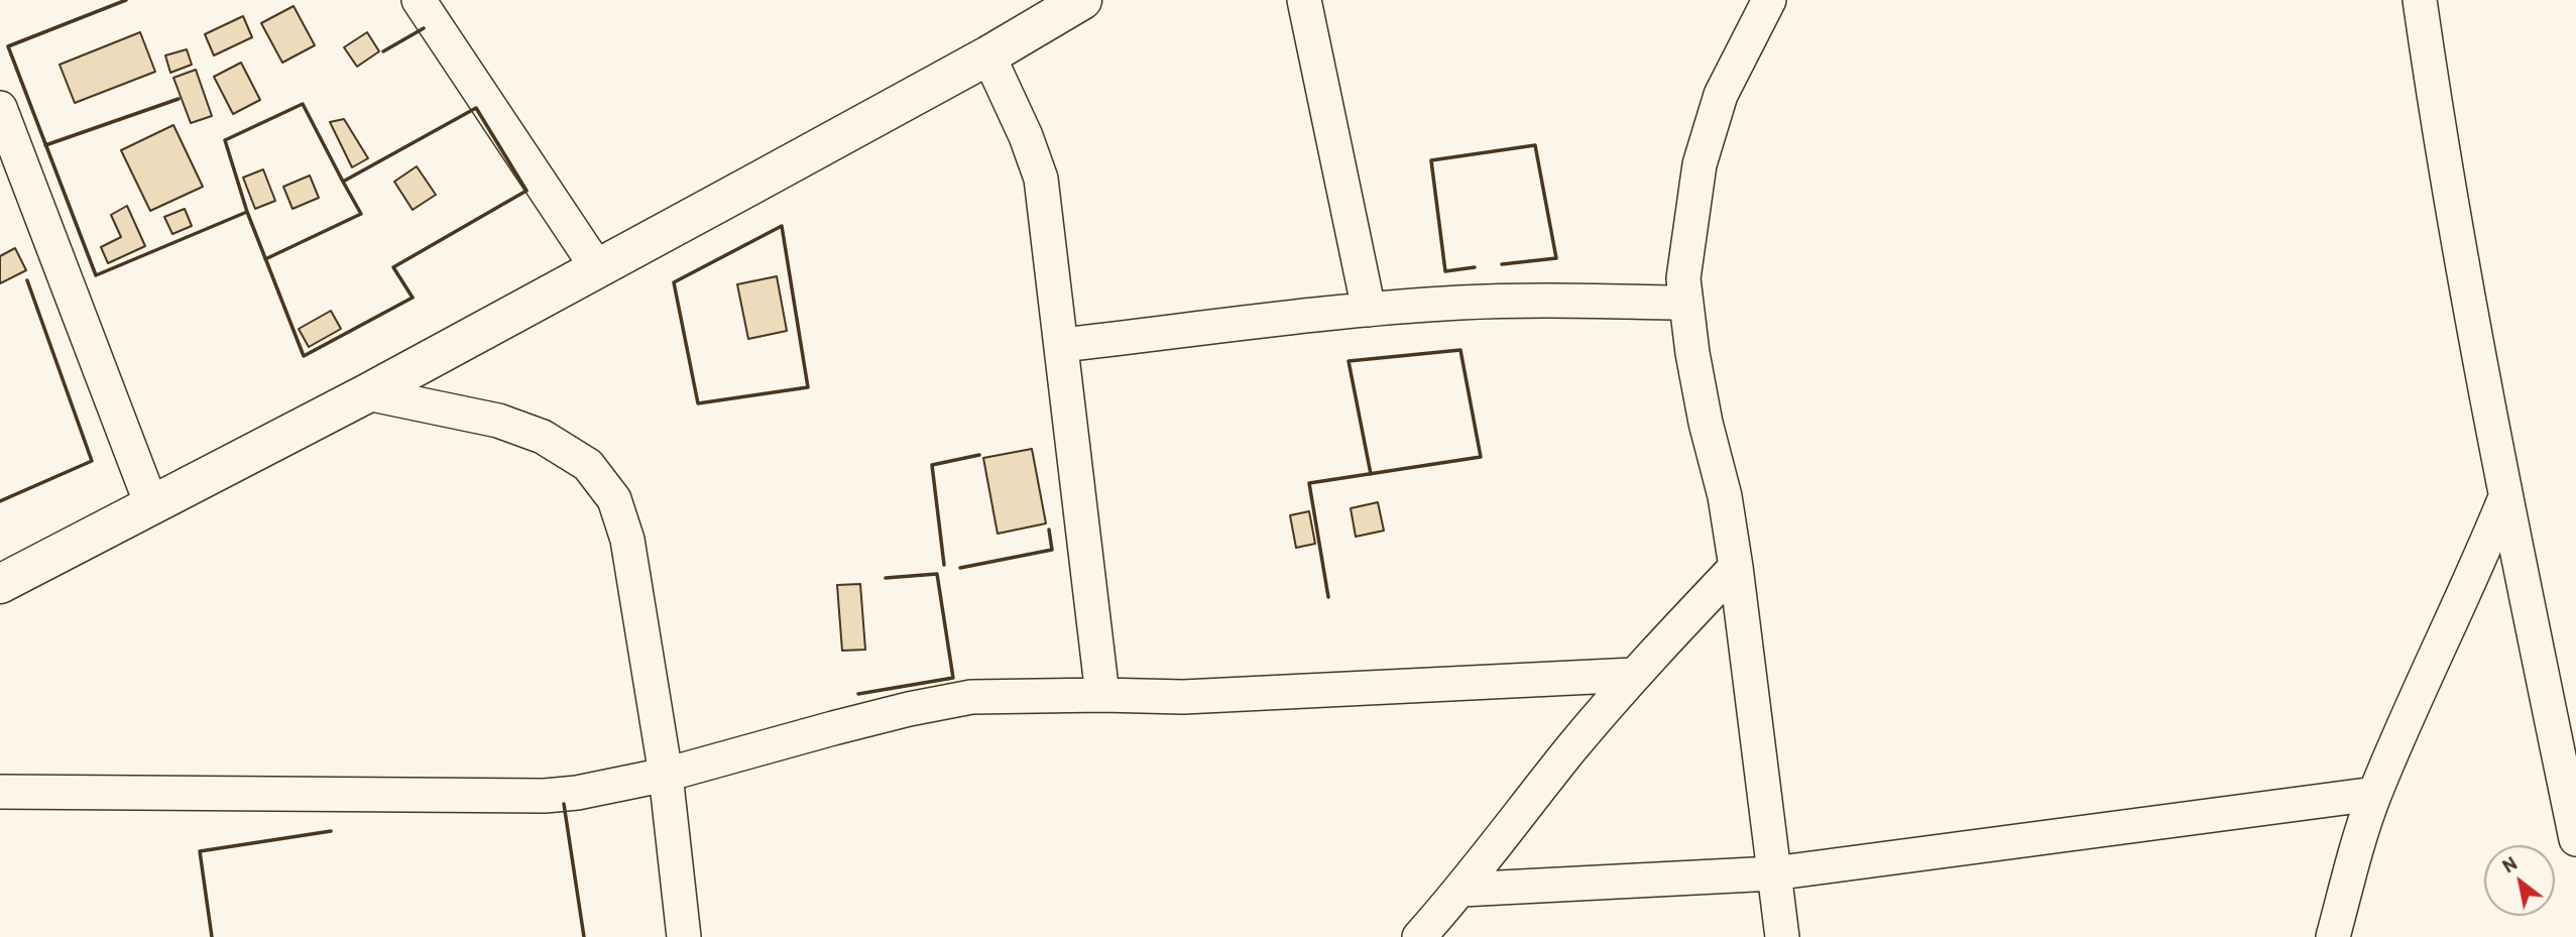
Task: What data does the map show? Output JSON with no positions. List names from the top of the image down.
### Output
{
  "north": "top left"
}
